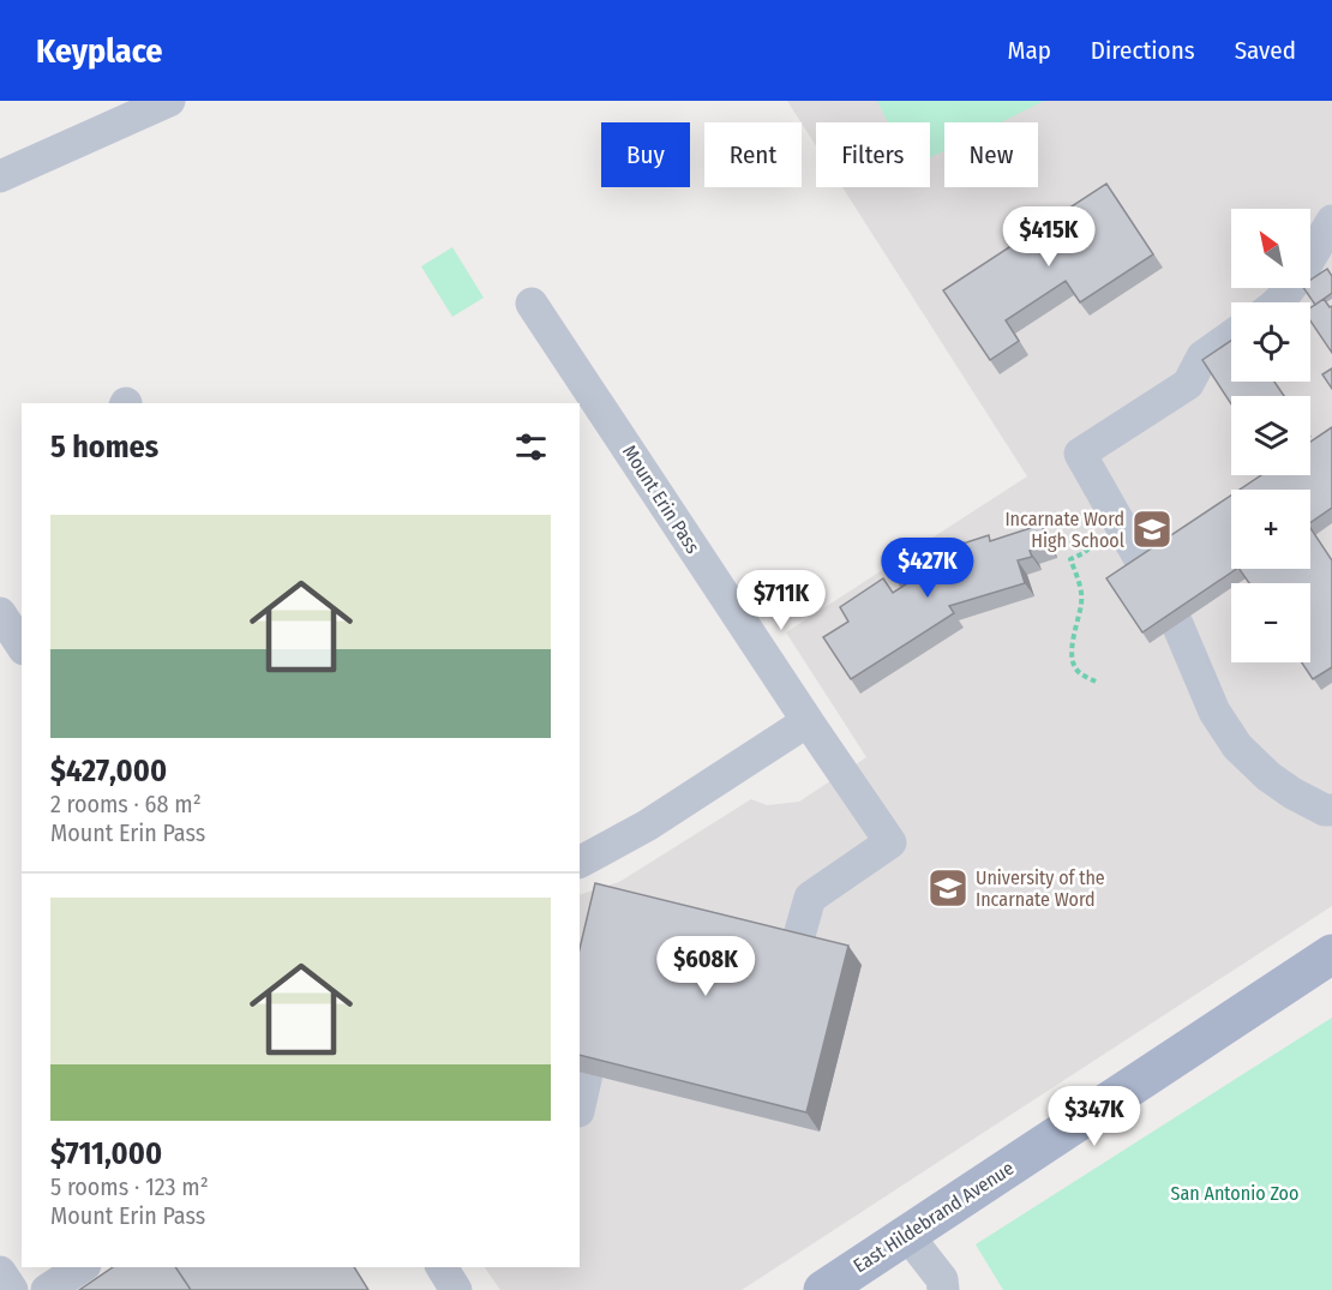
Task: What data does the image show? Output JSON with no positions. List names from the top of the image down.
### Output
{
  "streets": {
    "main road": ["East Hildebrand Avenue"],
    "street": ["Mount Erin Pass"]
  },
  "parks": ["San Antonio Zoo"],
  "places": {
    "school or university": ["Incarnate Word High School", "University of the Incarnate Word"]
  },
  "north": "top left",
  "page": {
    "header": "Keyplace",
    "nav": ["Map", "Directions", "Saved"],
    "chip": [
      "Buy",
      "Rent",
      "Filters",
      "New"
    ],
    "price": [
      "$415K",
      "$427K",
      "$711K",
      "$608K",
      "$347K"
    ],
    "map_buttons": ["+", "−"],
    "heading": "5 homes",
    "list": [
      {
        "name": "$427,000",
        "note": "2 rooms · 68 m² · Mount Erin Pass"
      },
      {
        "name": "$711,000",
        "note": "5 rooms · 123 m² · Mount Erin Pass"
      }
    ]
  }
}
